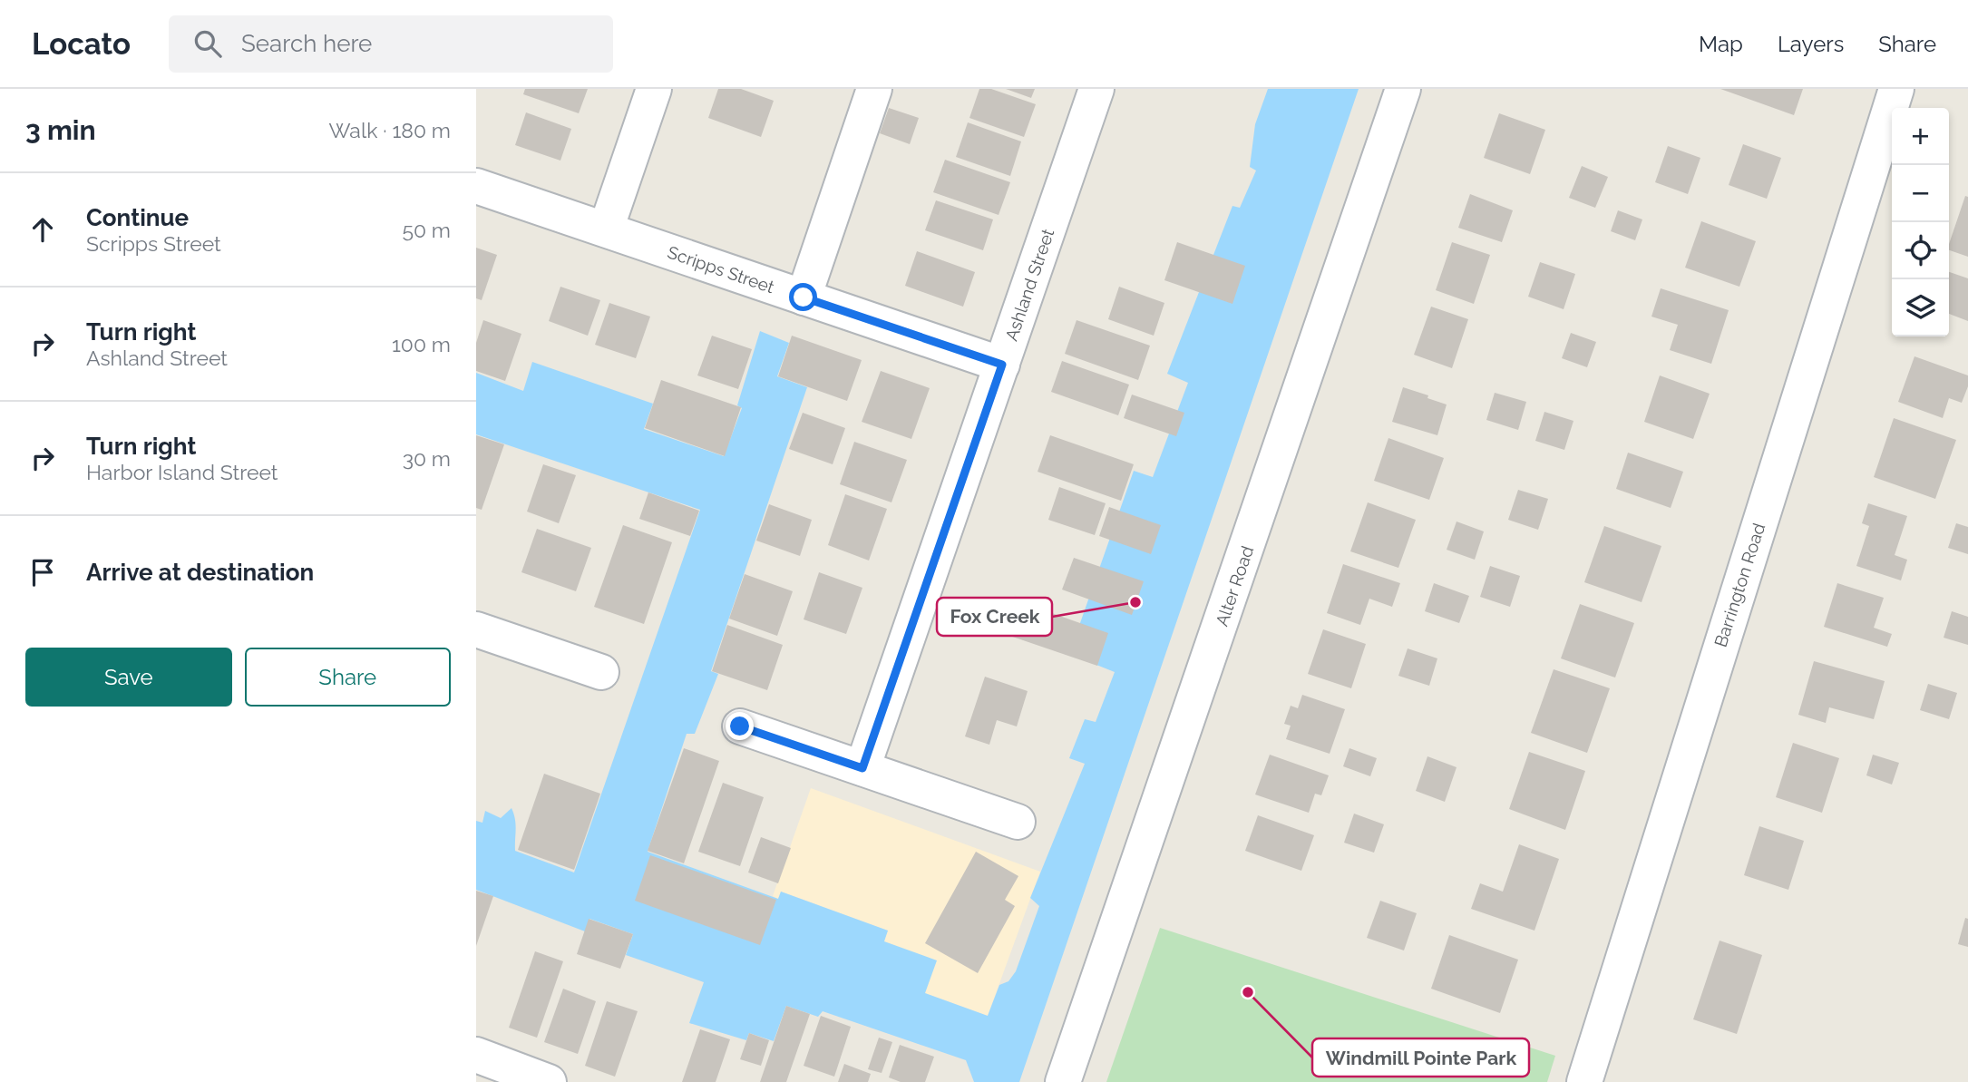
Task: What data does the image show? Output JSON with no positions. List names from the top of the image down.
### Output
{
  "streets": {
    "street": [
      "Scripps Street",
      "Ashland Street",
      "Barrington Road",
      "Alter Road"
    ]
  },
  "crossings": [
    ["Scripps Street", "Ashland Street"]
  ],
  "places": ["Fox Creek", "Windmill Pointe Park"],
  "page": {
    "header": "Locato",
    "search": "Search here",
    "nav": ["Map", "Layers", "Share"],
    "heading": ["3 min", "Walk · 180 m"],
    "map_buttons": ["+", "−"],
    "list": [
      ["Continue", "Scripps Street", "50 m"],
      ["Turn right", "Ashland Street", "100 m"],
      ["Turn right", "Harbor Island Street", "30 m"],
      "Arrive at destination"
    ],
    "buttons": ["Save", "Share"]
  }
}
